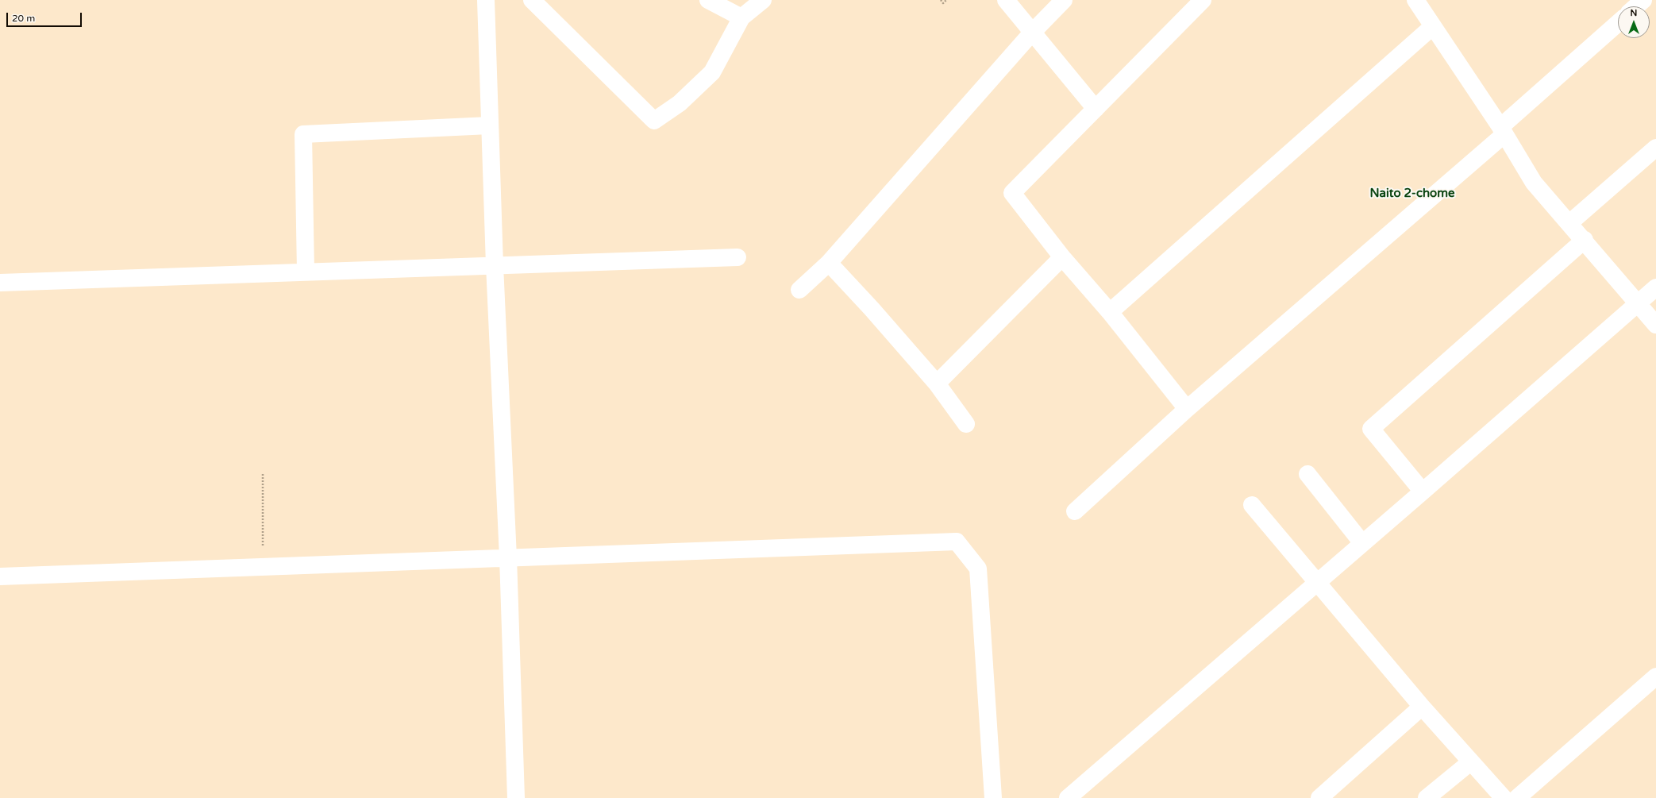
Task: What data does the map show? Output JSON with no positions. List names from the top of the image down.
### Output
{
  "districts": ["Naito 2-chome"],
  "scale_bar": "20 m",
  "north": "top"
}
